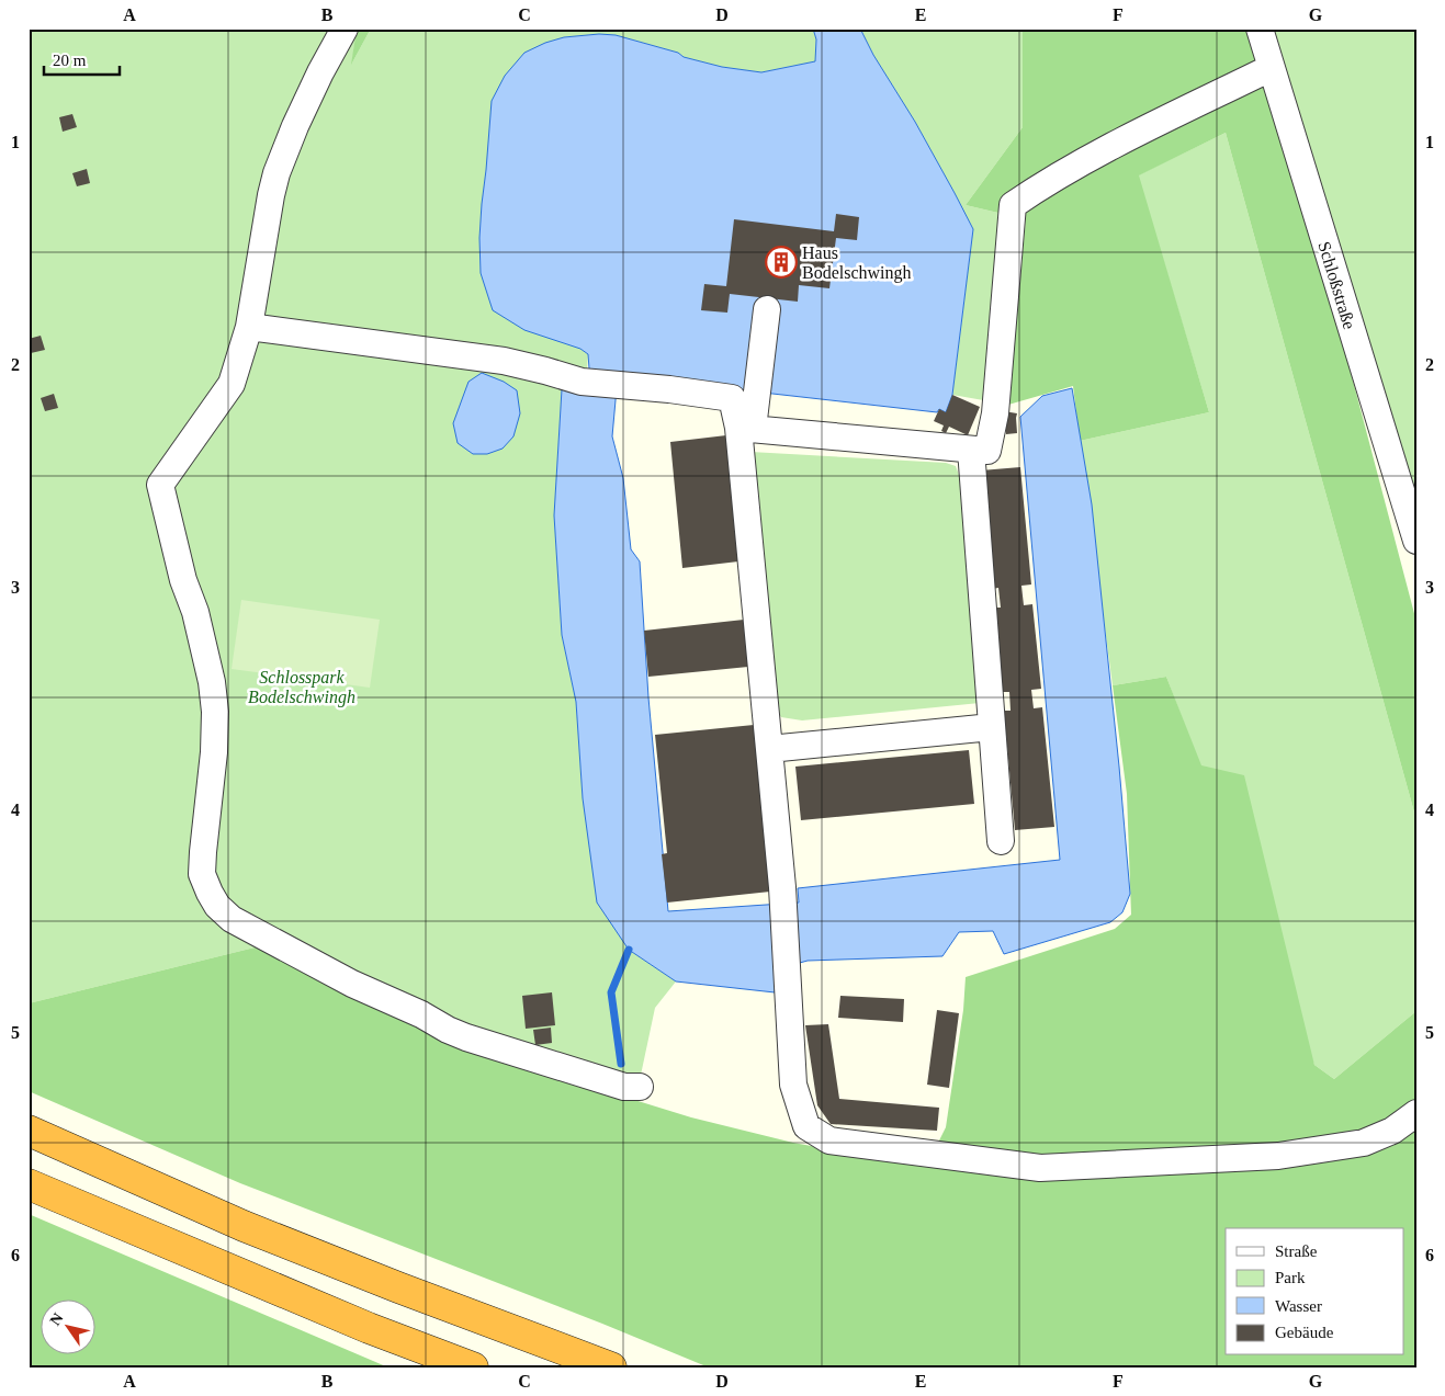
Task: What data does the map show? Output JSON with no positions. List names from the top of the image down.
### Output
{
  "streets": {
    "street": ["Schloßstraße"]
  },
  "parks": ["Schlosspark Bodelschwingh"],
  "places": {
    "building": ["Haus Bodelschwingh"]
  },
  "legend": [
    "Straße",
    "Park",
    "Wasser",
    "Gebäude"
  ],
  "scale_bar": "20 m",
  "north": "top left",
  "grid": {
    "columns": [
      "A",
      "B",
      "C",
      "D",
      "E",
      "F",
      "G"
    ],
    "rows": [
      "1",
      "2",
      "3",
      "4",
      "5",
      "6"
    ]
  }
}
